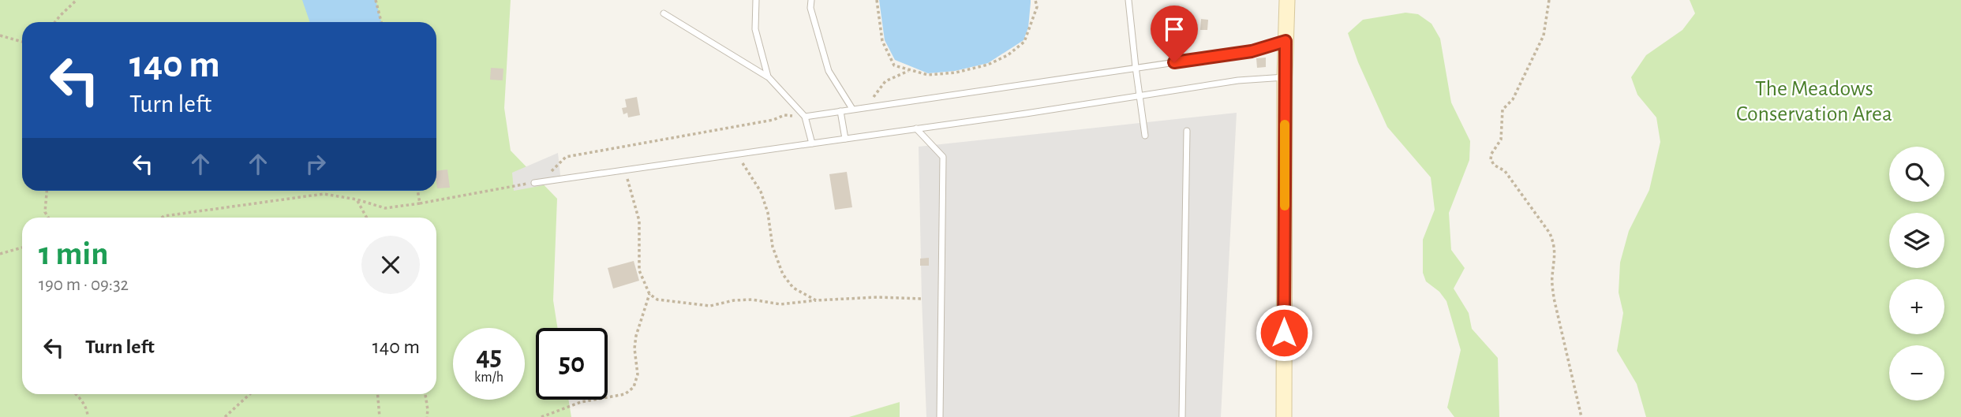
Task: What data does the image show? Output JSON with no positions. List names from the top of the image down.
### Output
{
  "parks": ["The Meadows Conservation Area"],
  "page": {
    "turn": ["140 m", "Turn left"],
    "map_buttons": ["+", "−"],
    "heading": ["1 min", "190 m · 09:32"],
    "list": [
      {
        "name": "Turn left",
        "value": "140 m"
      }
    ],
    "speed": "45 km/h",
    "limit": "50"
  }
}
